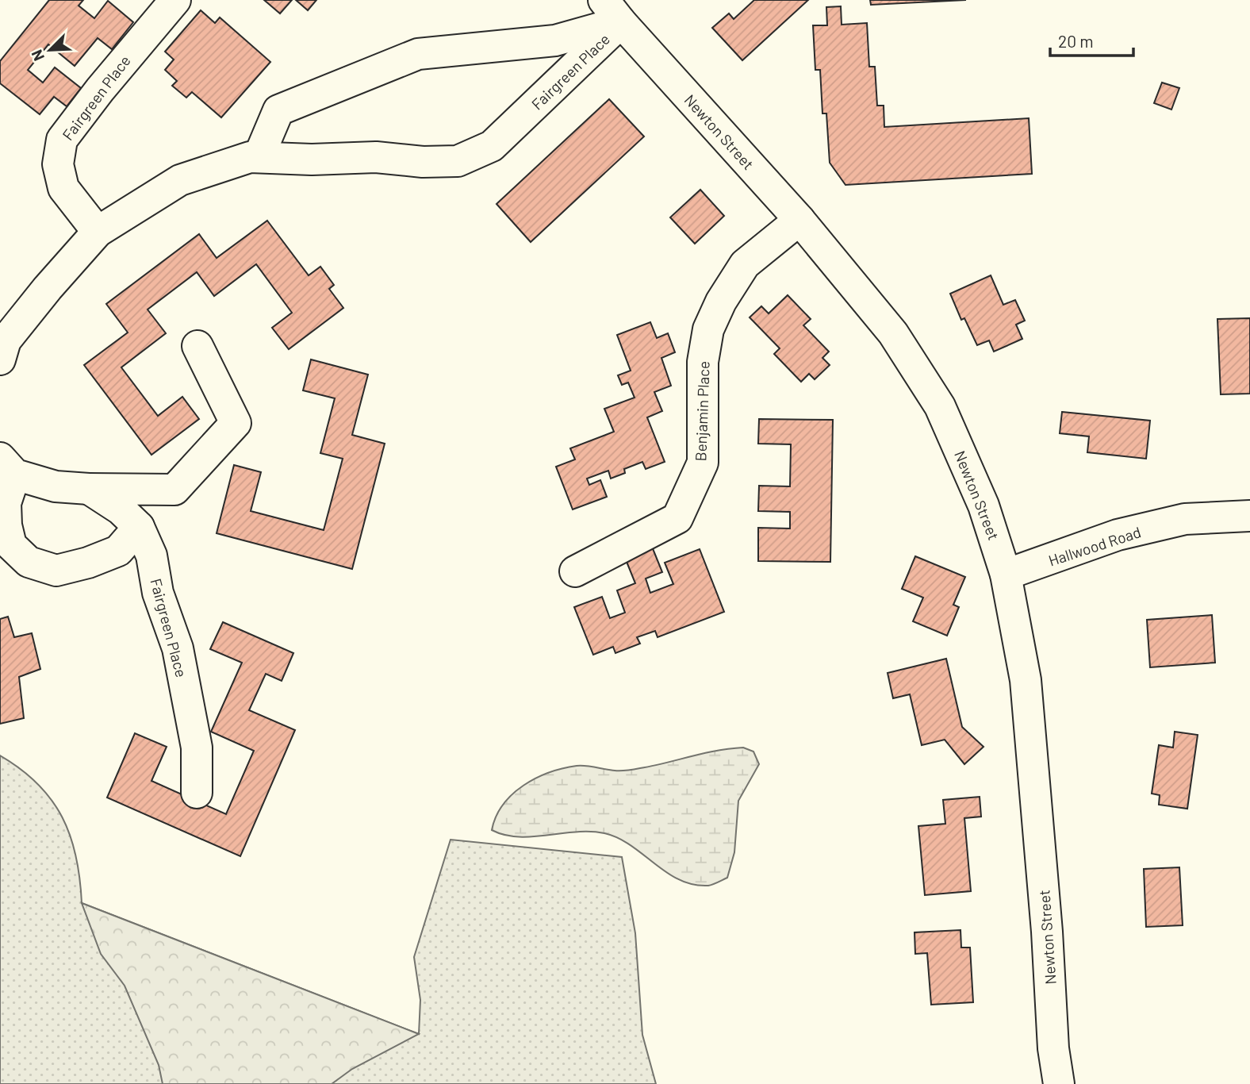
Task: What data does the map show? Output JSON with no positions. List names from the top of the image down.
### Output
{
  "streets": {
    "street": [
      "Fairgreen Place",
      "Newton Street",
      "Benjamin Place",
      "Hallwood Road"
    ]
  },
  "crossings": [
    ["Fairgreen Place", "Newton Street"],
    ["Newton Street", "Benjamin Place"],
    ["Newton Street", "Hallwood Road"]
  ],
  "scale_bar": "20 m",
  "north": "bottom left"
}
